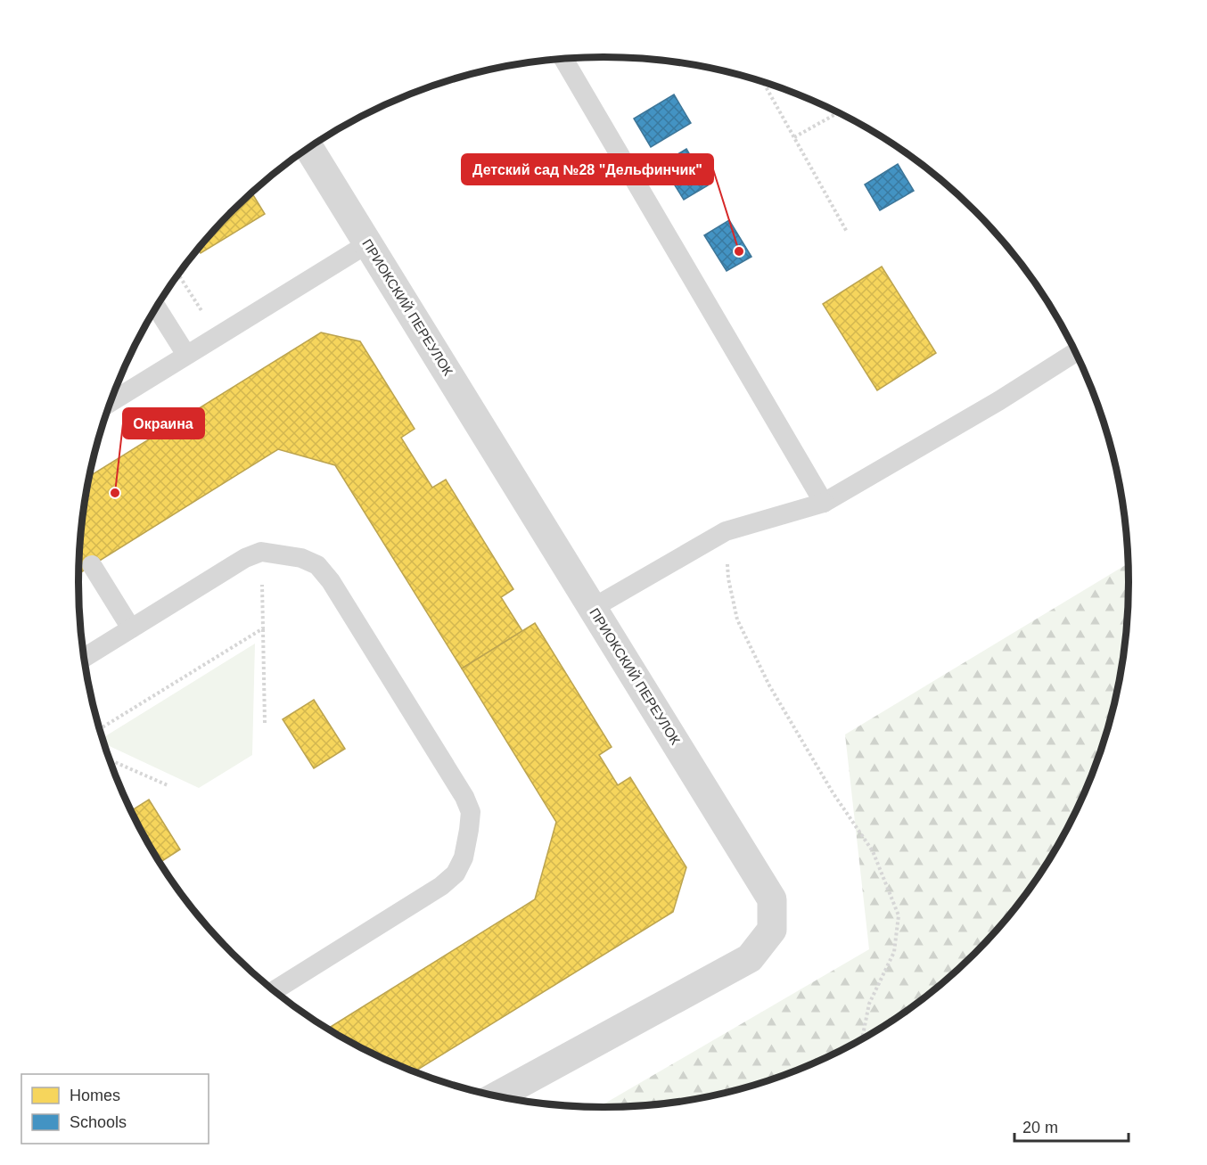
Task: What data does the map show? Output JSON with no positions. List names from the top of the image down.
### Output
{
  "streets": {
    "street": ["ПРИОКСКИЙ ПЕРЕУЛОК"]
  },
  "places": ["Детский сад №28 \"Дельфинчик\"", "Окраина"],
  "legend": ["Homes", "Schools"],
  "scale_bar": "20 m"
}
